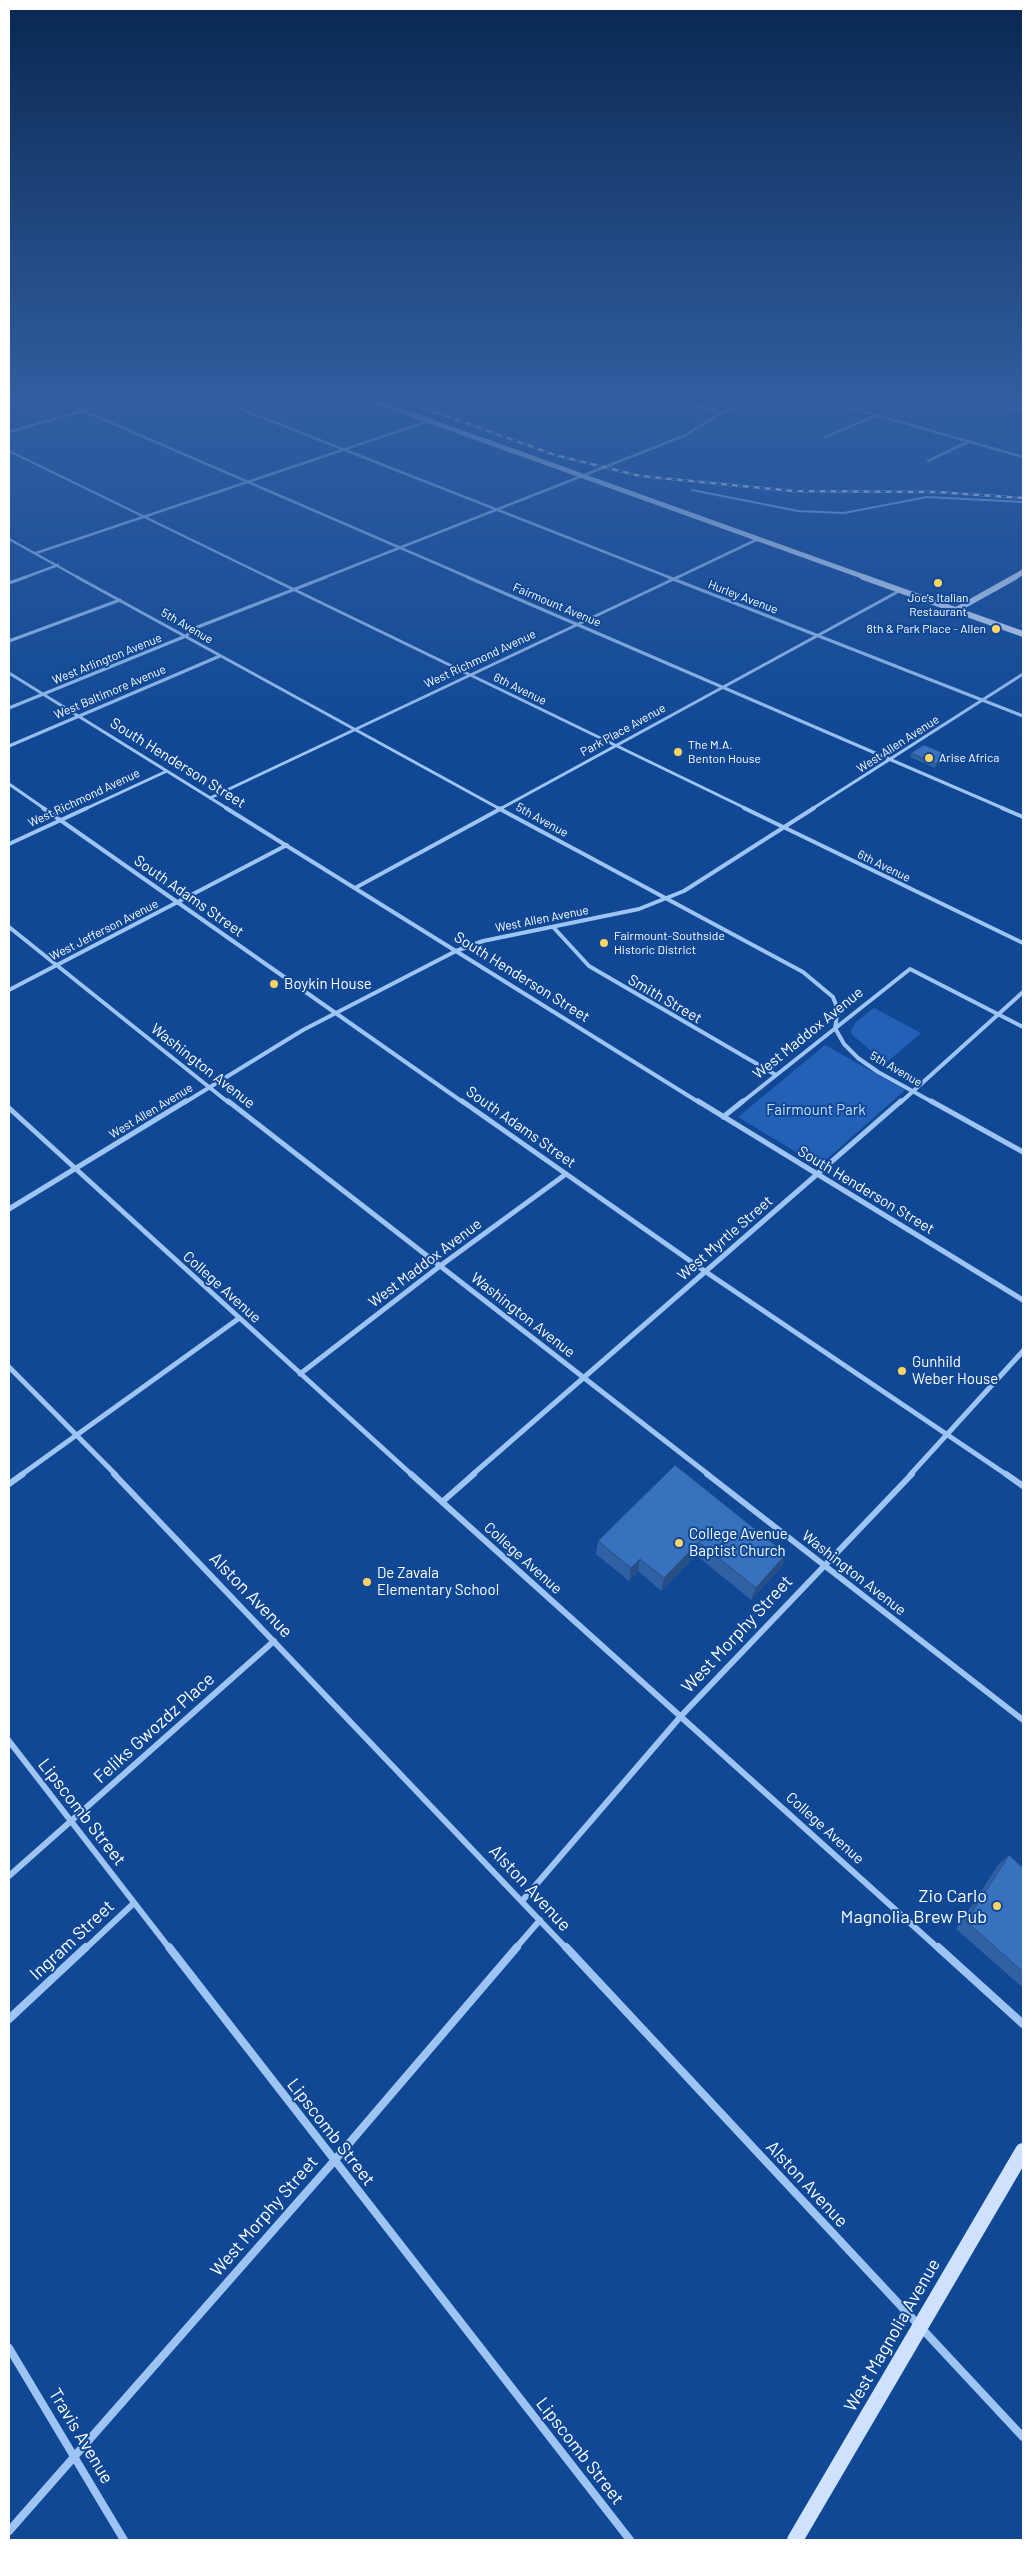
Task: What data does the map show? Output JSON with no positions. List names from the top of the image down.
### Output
{
  "streets": {
    "main road": ["West Magnolia Avenue"],
    "street": [
      "Hurley Avenue",
      "Fairmount Avenue",
      "5th Avenue",
      "West Arlington Avenue",
      "West Richmond Avenue",
      "6th Avenue",
      "West Baltimore Avenue",
      "Park Place Avenue",
      "West Allen Avenue",
      "South Henderson Street",
      "South Adams Street",
      "West Jefferson Avenue",
      "Smith Street",
      "West Maddox Avenue",
      "Washington Avenue",
      "West Myrtle Street",
      "College Avenue",
      "Alston Avenue",
      "West Morphy Street",
      "Feliks Gwozdz Place",
      "Lipscomb Street",
      "Ingram Street",
      "Travis Avenue"
    ]
  },
  "crossings": [
    ["Hurley Avenue", "West Richmond Avenue"],
    ["Hurley Avenue", "Park Place Avenue"],
    ["Hurley Avenue", "West Allen Avenue"],
    ["Fairmount Avenue", "West Arlington Avenue"],
    ["Fairmount Avenue", "West Richmond Avenue"],
    ["Fairmount Avenue", "Park Place Avenue"],
    ["Fairmount Avenue", "West Allen Avenue"],
    ["5th Avenue", "West Arlington Avenue"],
    ["5th Avenue", "West Richmond Avenue"],
    ["5th Avenue", "West Baltimore Avenue"],
    ["5th Avenue", "Park Place Avenue"],
    ["5th Avenue", "West Allen Avenue"],
    ["5th Avenue", "West Maddox Avenue"],
    ["5th Avenue", "West Myrtle Street"],
    ["West Arlington Avenue", "6th Avenue"],
    ["West Arlington Avenue", "South Henderson Street"],
    ["West Richmond Avenue", "6th Avenue"],
    ["West Richmond Avenue", "South Henderson Street"],
    ["West Richmond Avenue", "South Adams Street"],
    ["6th Avenue", "Park Place Avenue"],
    ["6th Avenue", "West Allen Avenue"],
    ["West Baltimore Avenue", "South Henderson Street"],
    ["Park Place Avenue", "South Henderson Street"],
    ["West Allen Avenue", "South Henderson Street"],
    ["West Allen Avenue", "South Adams Street"],
    ["West Allen Avenue", "Smith Street"],
    ["West Allen Avenue", "Washington Avenue"],
    ["West Allen Avenue", "College Avenue"],
    ["South Henderson Street", "West Jefferson Avenue"],
    ["South Henderson Street", "West Maddox Avenue"],
    ["South Henderson Street", "West Myrtle Street"],
    ["South Adams Street", "West Jefferson Avenue"],
    ["South Adams Street", "West Maddox Avenue"],
    ["South Adams Street", "West Myrtle Street"],
    ["South Adams Street", "West Morphy Street"],
    ["West Jefferson Avenue", "Washington Avenue"],
    ["Smith Street", "West Maddox Avenue"],
    ["West Maddox Avenue", "Washington Avenue"],
    ["West Maddox Avenue", "West Myrtle Street"],
    ["West Maddox Avenue", "College Avenue"],
    ["Washington Avenue", "West Myrtle Street"],
    ["Washington Avenue", "West Morphy Street"],
    ["West Myrtle Street", "College Avenue"],
    ["College Avenue", "West Morphy Street"],
    ["Alston Avenue", "West Morphy Street"],
    ["Alston Avenue", "Feliks Gwozdz Place"],
    ["Alston Avenue", "West Magnolia Avenue"],
    ["West Morphy Street", "Lipscomb Street"],
    ["West Morphy Street", "Travis Avenue"],
    ["Feliks Gwozdz Place", "Lipscomb Street"],
    ["Lipscomb Street", "Ingram Street"]
  ],
  "parks": ["Fairmount Park"],
  "places": [
    "Joe's Italian Restaurant",
    "8th & Park Place - Allen",
    "The M.A. Benton House",
    "Arise Africa",
    "Fairmount-Southside Historic District",
    "Boykin House",
    "Gunhild Weber House",
    "College Avenue Baptist Church",
    "De Zavala Elementary School",
    "Zio Carlo Magnolia Brew Pub"
  ]
}
